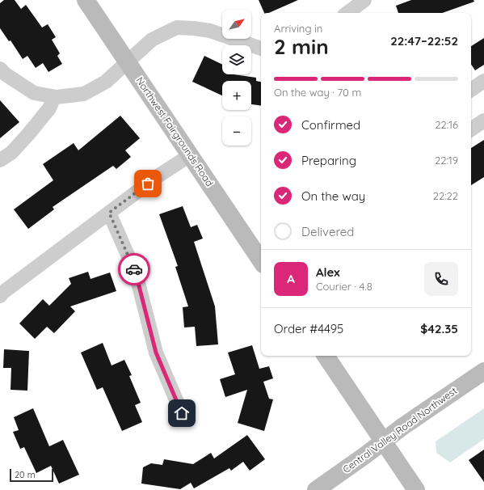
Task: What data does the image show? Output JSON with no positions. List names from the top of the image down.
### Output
{
  "streets": {
    "main road": ["Northwest Fairgrounds Road", "Central Valley Road Northwest"]
  },
  "scale_bar": "20 m",
  "north": "top right",
  "page": {
    "map_buttons": ["+", "−"],
    "heading": ["2 min", "Arriving in", "22:47–22:52"],
    "panel": [
      "Alex",
      "Courier · 4.8",
      "Order #4495",
      "$42.35"
    ],
    "bar": "On the way · 70 m",
    "list": [
      ["Confirmed", "22:16"],
      ["Preparing", "22:19"],
      ["On the way", "22:22"],
      "Delivered"
    ],
    "round": "A",
    "scale": "20 m"
  }
}
